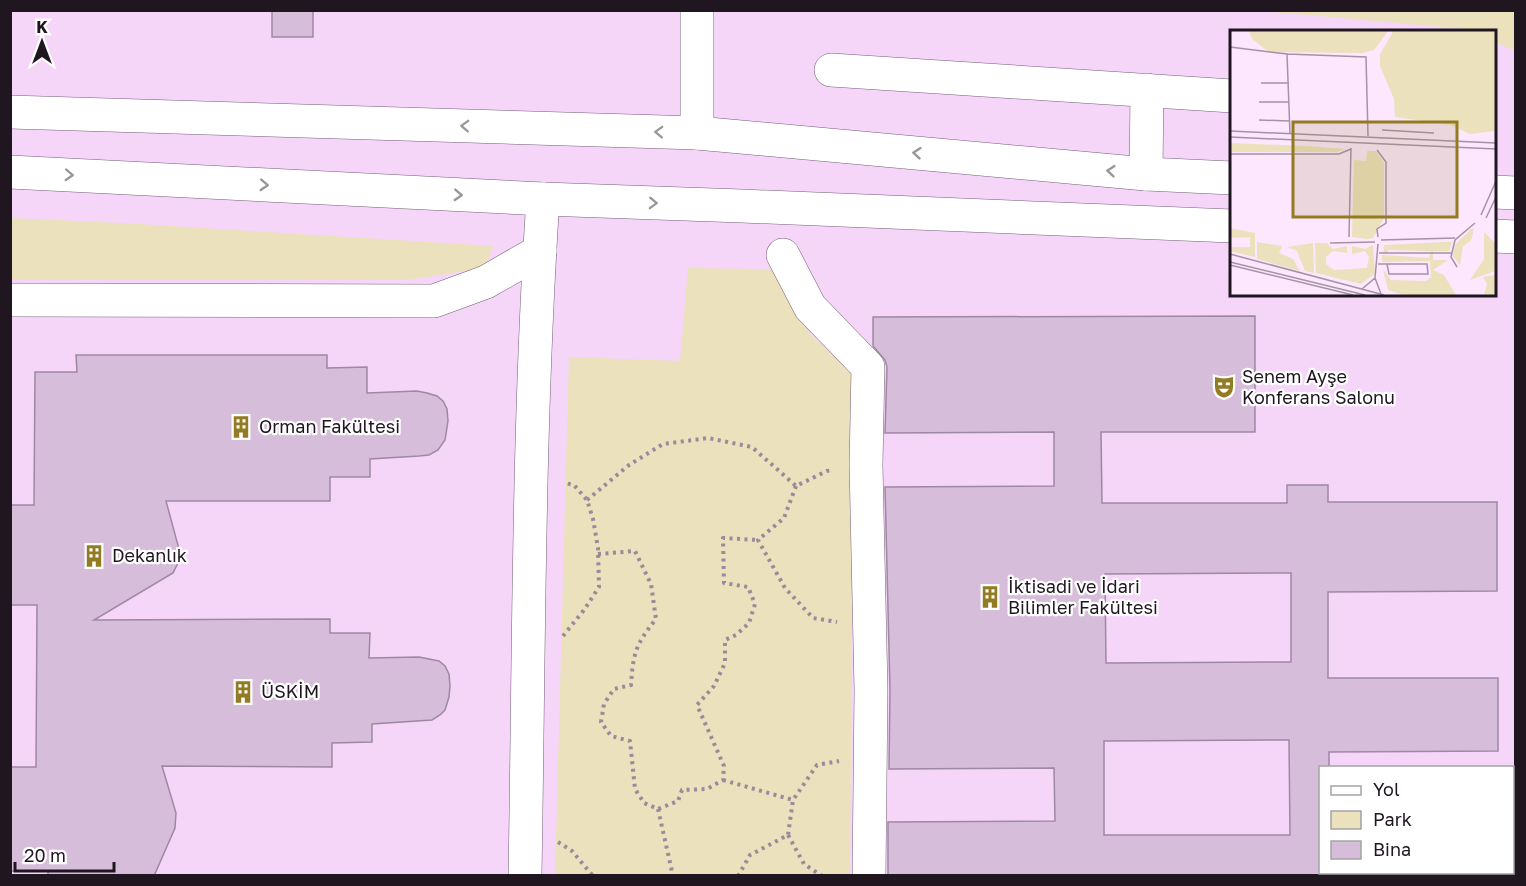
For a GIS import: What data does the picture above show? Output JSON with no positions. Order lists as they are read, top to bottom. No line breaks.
{"places":{"theatre":["Senem Ayşe Konferans Salonu"],"building":["Orman Fakültesi","Dekanlık","İktisadi ve İdari Bilimler Fakültesi","ÜSKİM"]},"legend":["Yol","Park","Bina"],"scale_bar":"20 m","north":"top"}
